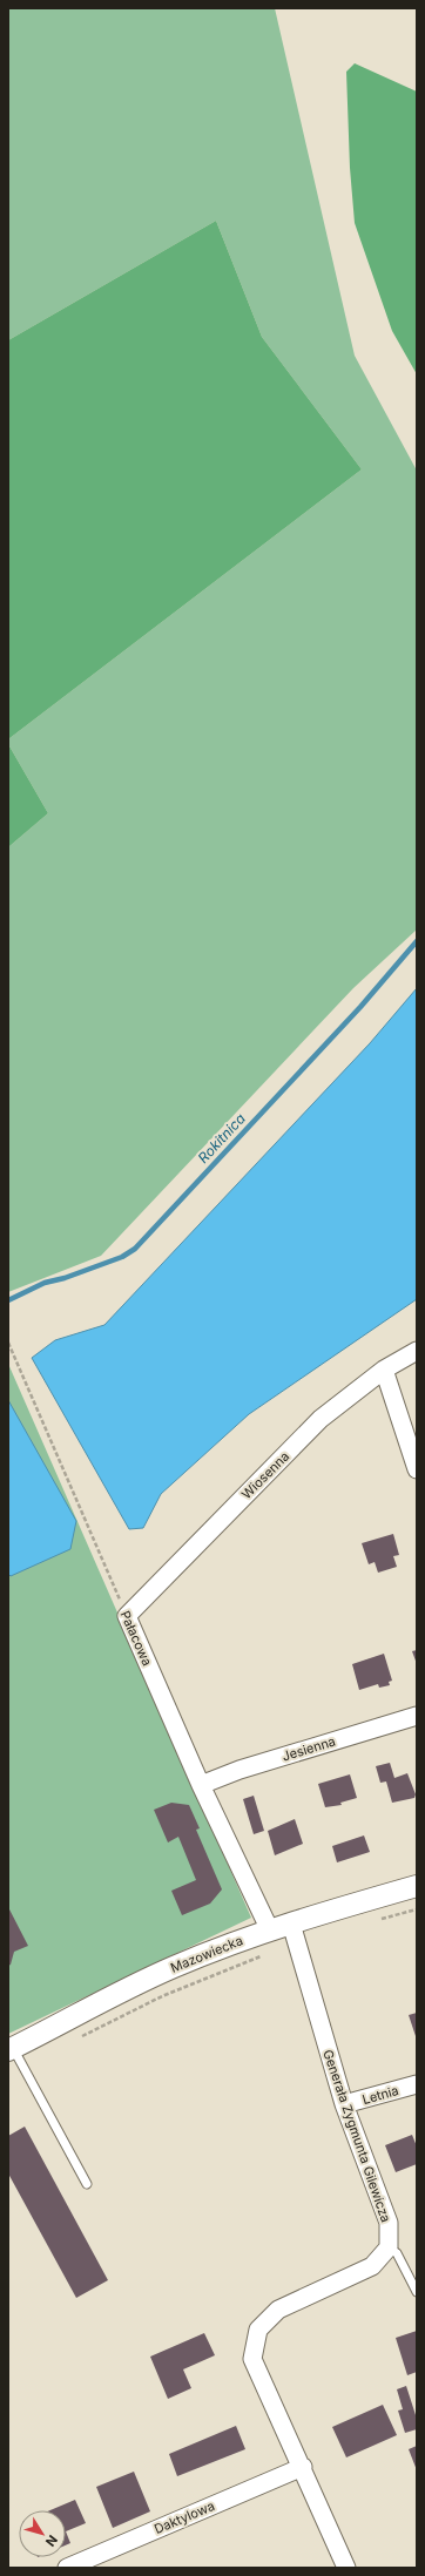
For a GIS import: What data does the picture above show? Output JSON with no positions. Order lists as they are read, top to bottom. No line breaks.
{"streets":{"street":["Wiosenna","Pałacowa","Jesienna","Mazowiecka","Letnia","Generała Zygmunta Gilewicza","Daktylowa"]},"crossings":[["Wiosenna","Pałacowa"],["Pałacowa","Jesienna"],["Pałacowa","Mazowiecka"],["Mazowiecka","Generała Zygmunta Gilewicza"],["Letnia","Generała Zygmunta Gilewicza"]],"water":["Rokitnica"],"north":"bottom right"}
